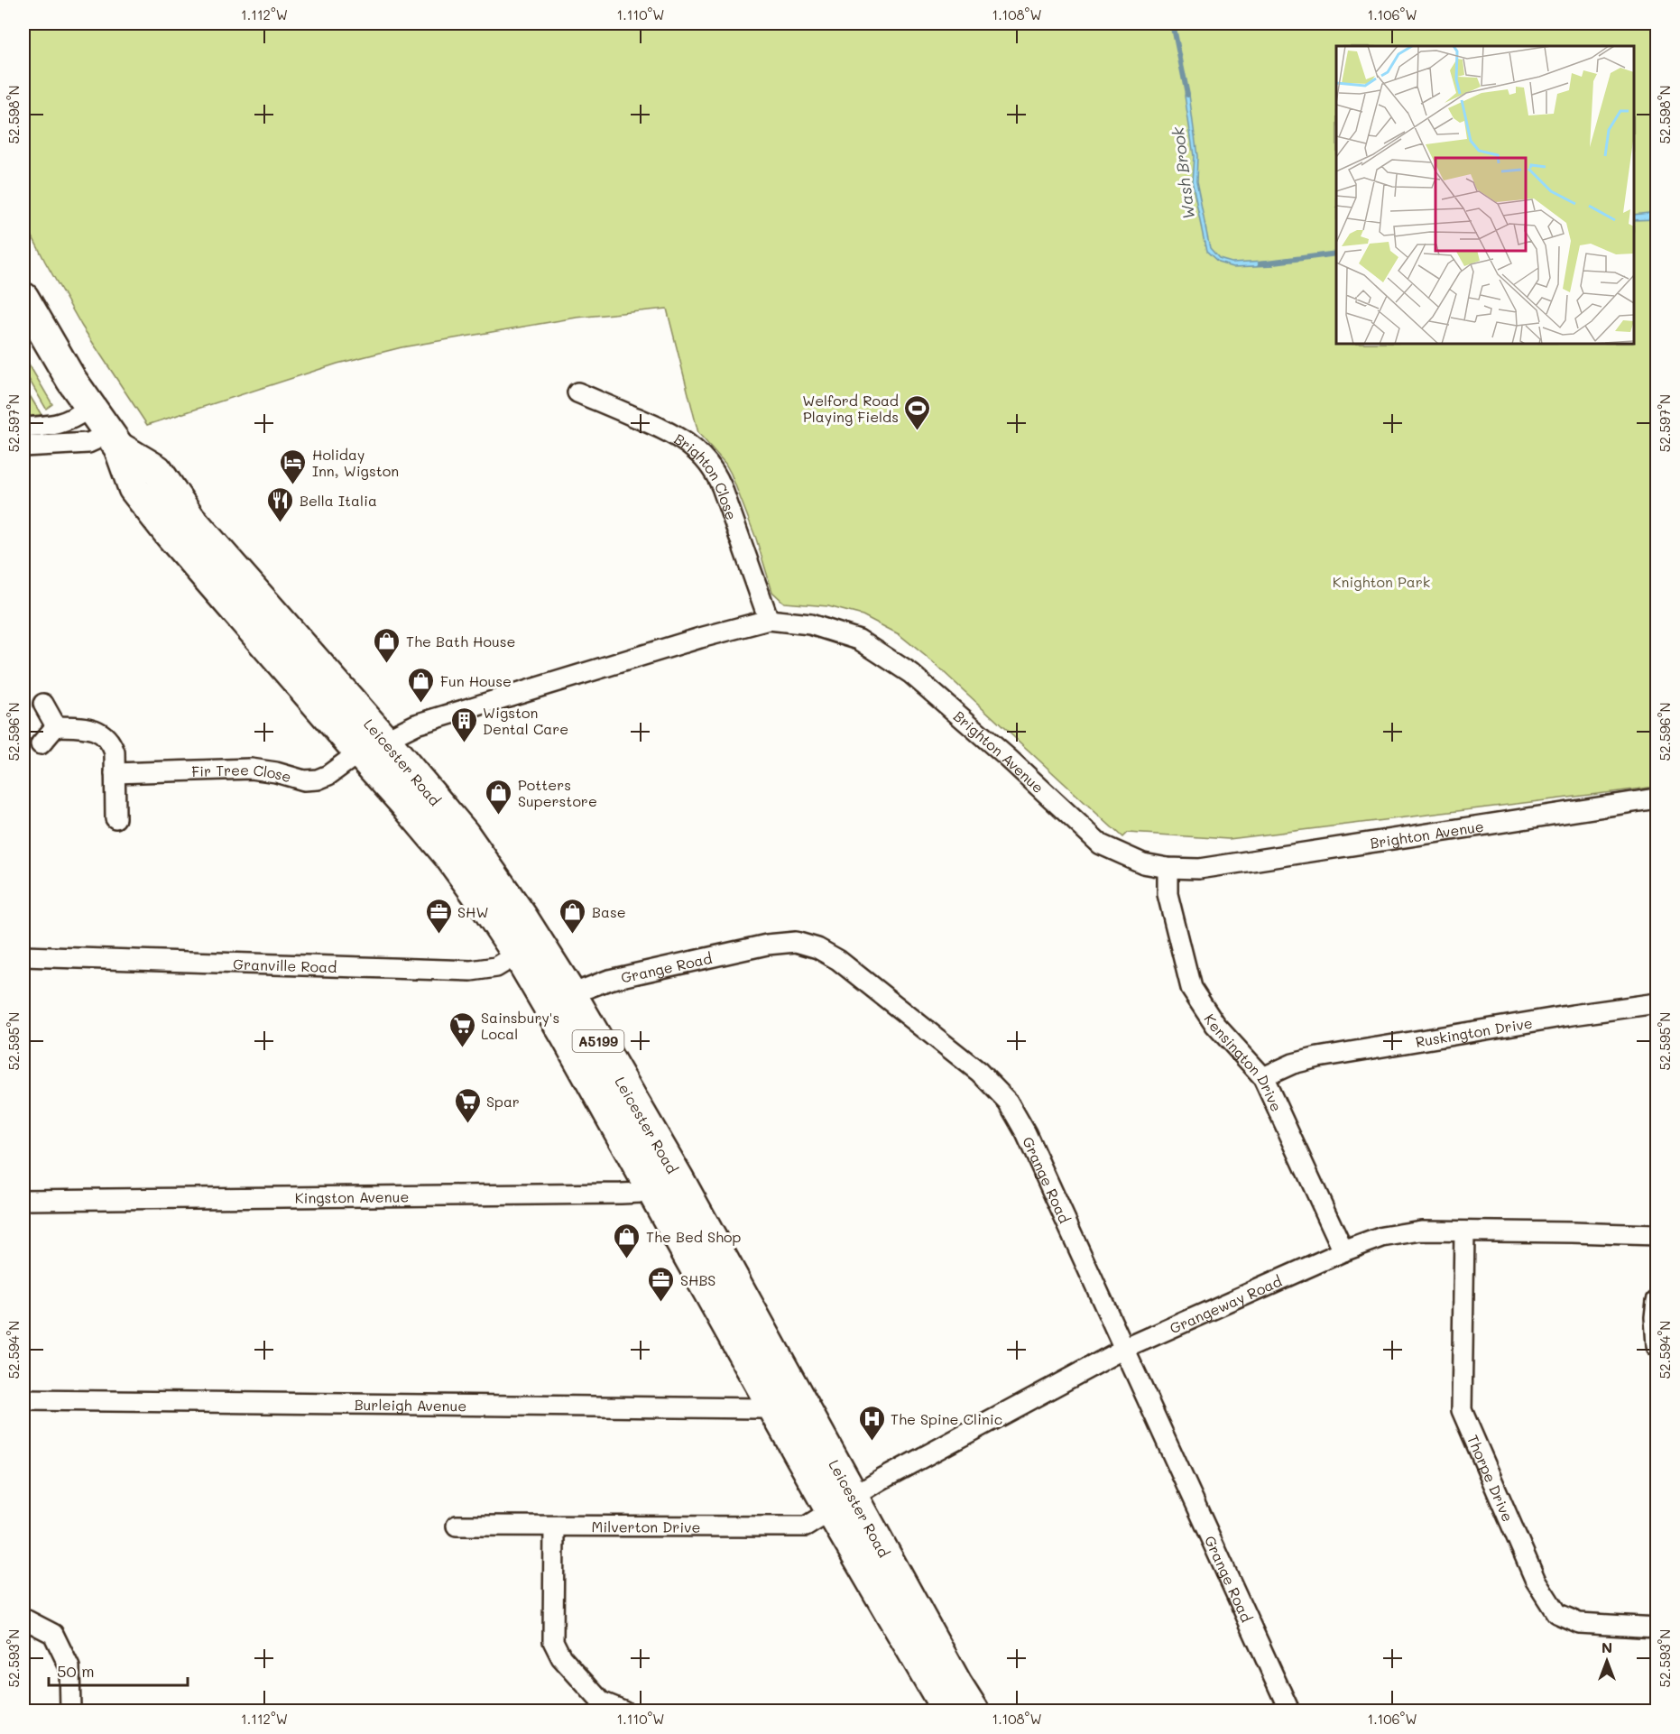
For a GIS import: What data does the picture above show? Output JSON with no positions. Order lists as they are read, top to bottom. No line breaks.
{"streets":{"main road":["Leicester Road","A5199"],"street":["Brighton Close","Brighton Avenue","Fir Tree Close","Granville Road","Grange Road","Ruskington Drive","Kensington Drive","Kingston Avenue","Grangeway Road","Burleigh Avenue","Thorpe Drive","Milverton Drive"]},"crossings":[["Brighton Close","Brighton Avenue"],["Brighton Avenue","Leicester Road"],["Brighton Avenue","Fir Tree Close"],["Brighton Avenue","Kensington Drive"],["Leicester Road","Fir Tree Close"],["Leicester Road","Granville Road"],["Leicester Road","Grange Road"],["Leicester Road","A5199"],["Leicester Road","Kingston Avenue"],["Leicester Road","Grangeway Road"],["Leicester Road","Burleigh Avenue"],["Leicester Road","Milverton Drive"],["Grange Road","Grangeway Road"],["Ruskington Drive","Kensington Drive"],["Kensington Drive","Grangeway Road"],["Grangeway Road","Thorpe Drive"],["Grangeway Road","Milverton Drive"]],"water":["Wash Brook"],"parks":["Knighton Park"],"places":{"sports":["Welford Road Playing Fields"],"hotel":["Holiday Inn, Wigston"],"restaurant":["Bella Italia"],"shop":["The Bath House","Fun House","Potters Superstore","Base","The Bed Shop"],"building":["Wigston Dental Care"],"office":["SHW","SHBS"],"supermarket":["Sainsbury's Local","Spar"],"hospital":["The Spine Clinic"]},"scale_bar":"50 m","north":"top","coordinates":["1.112°W","1.110°W","1.108°W","1.106°W","52.598°N","52.597°N","52.596°N","52.595°N","52.594°N","52.593°N"]}
